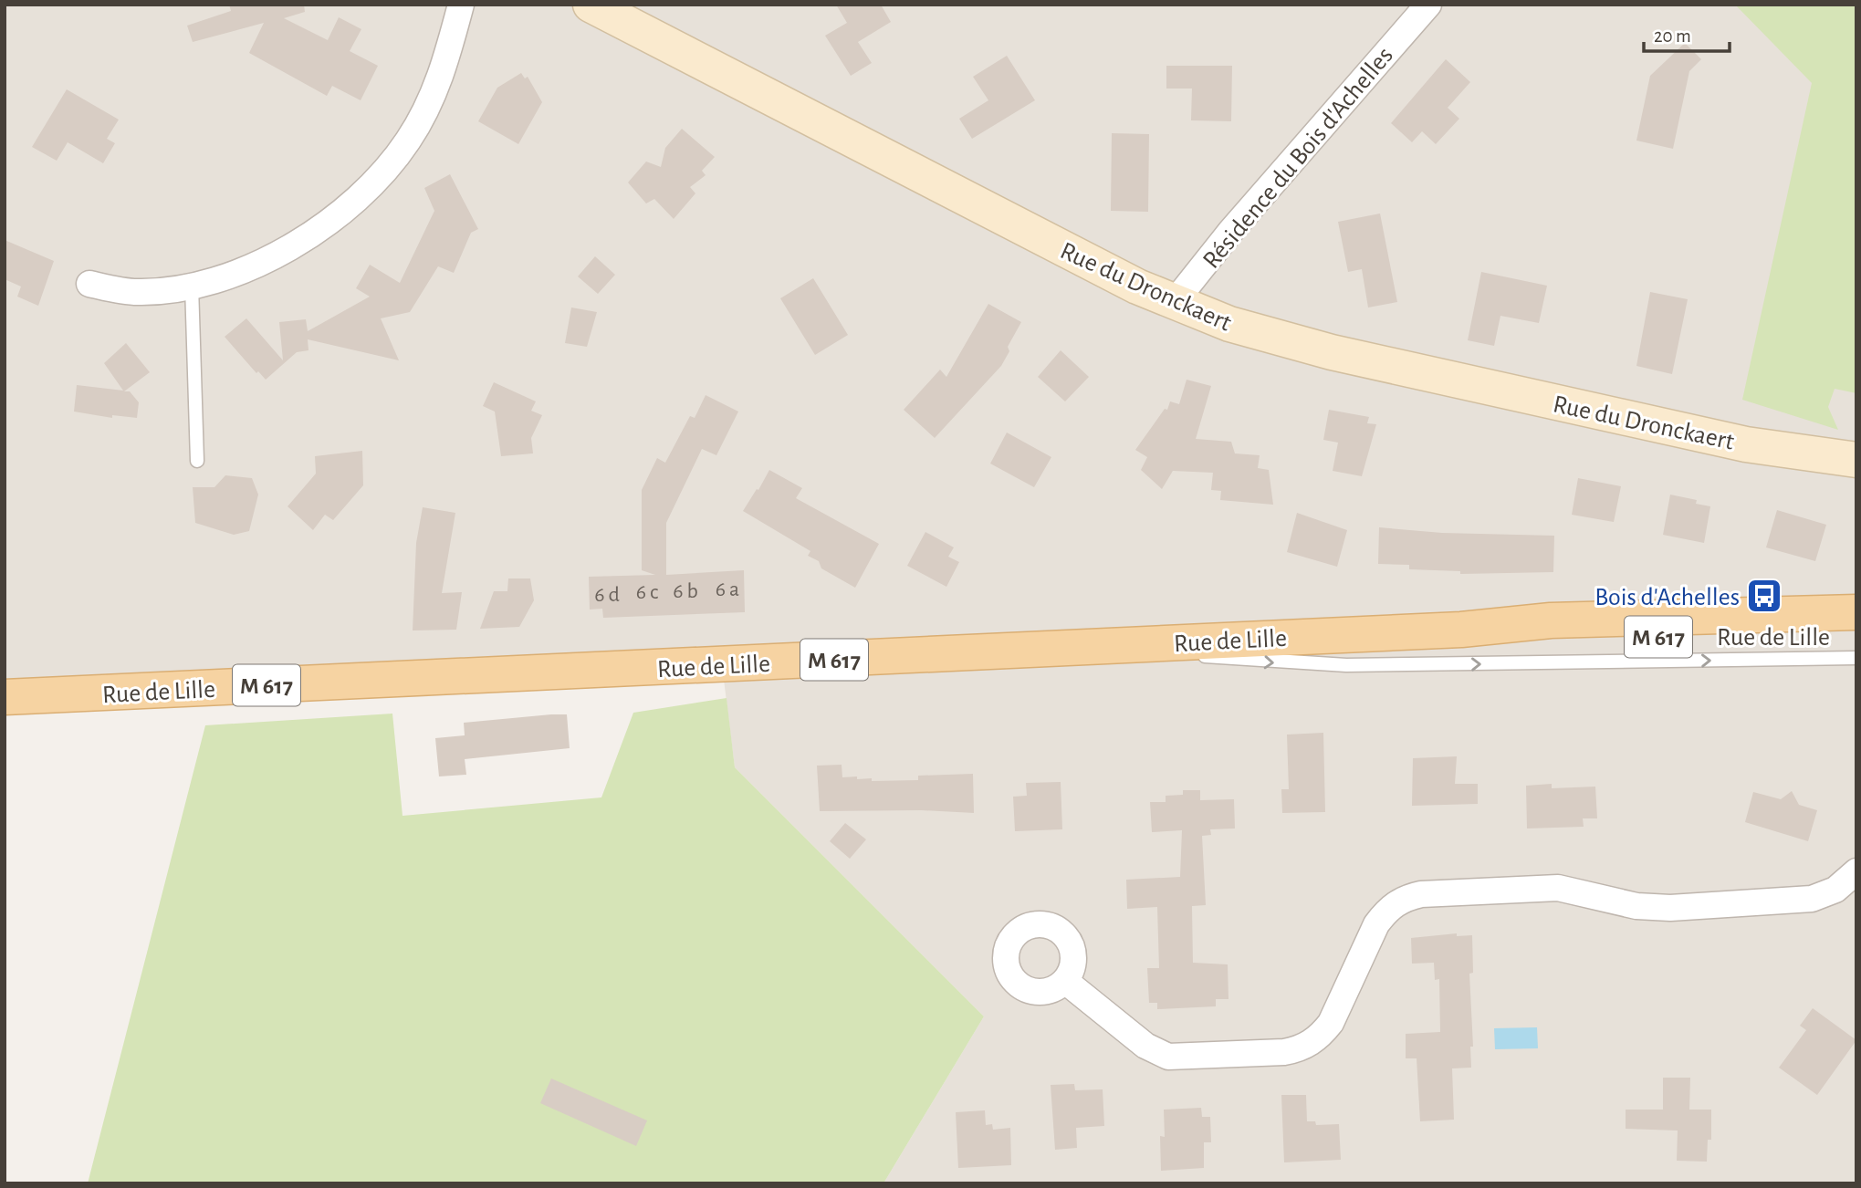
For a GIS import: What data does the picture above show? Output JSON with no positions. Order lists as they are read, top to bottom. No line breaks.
{"streets":{"main road":["Rue du Dronckaert","Rue de Lille","M 617"],"street":["Résidence du Bois d'Achelles"]},"crossings":[["Résidence du Bois d'Achelles","Rue du Dronckaert"]],"places":{"bus stop":["Bois d'Achelles"]},"house_numbers":["6 a","6 b","6 c","6 d"],"scale_bar":"20 m"}
